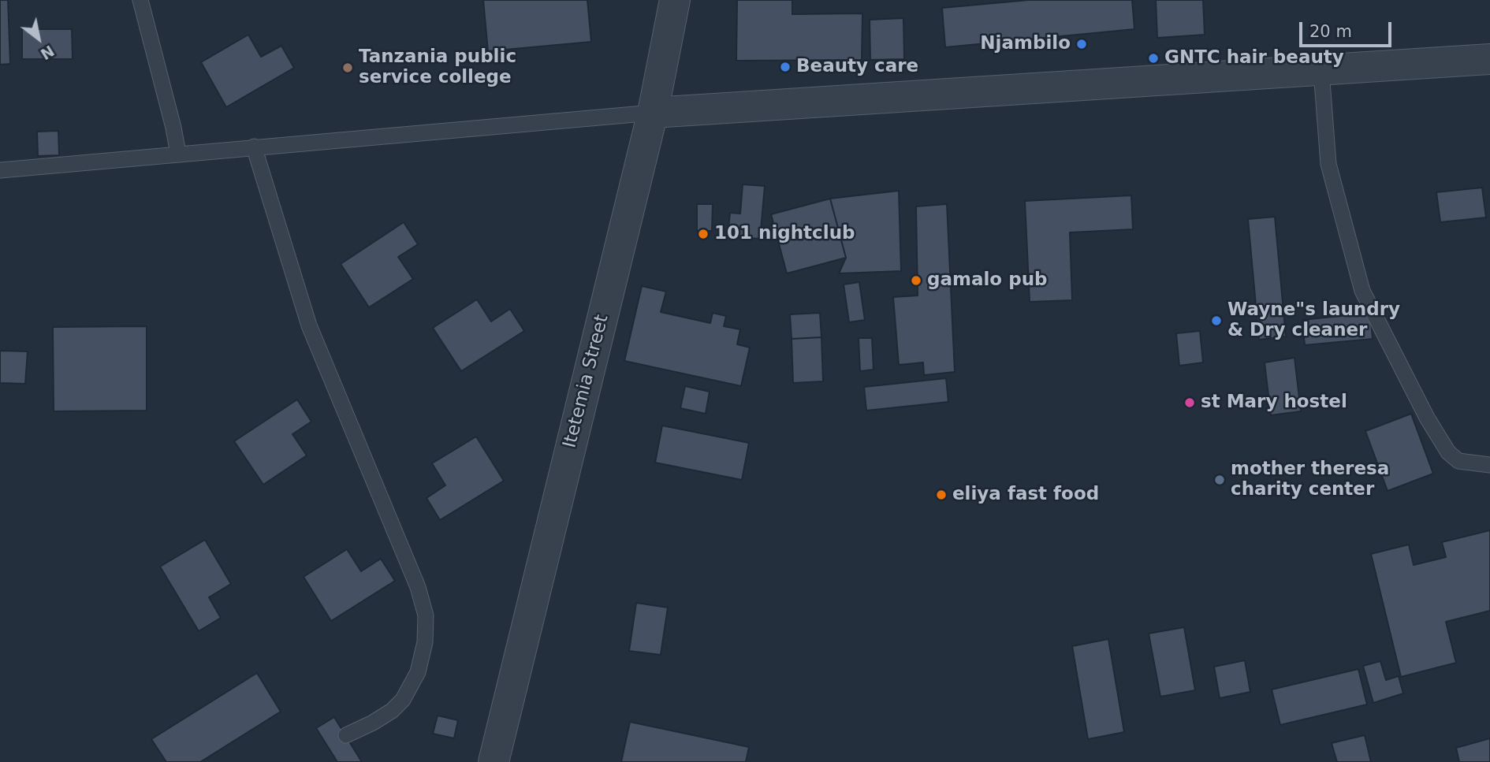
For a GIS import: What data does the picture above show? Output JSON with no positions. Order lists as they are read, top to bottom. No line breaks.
{"streets":{"street":["Itetemia Street"]},"places":["Njambilo","GNTC hair beauty","Beauty care","Tanzania public service college","101 nightclub","gamalo pub","Wayne\"s laundry & Dry cleaner","st Mary hostel","mother theresa charity center","eliya fast food"],"scale_bar":"20 m","north":"bottom right"}
